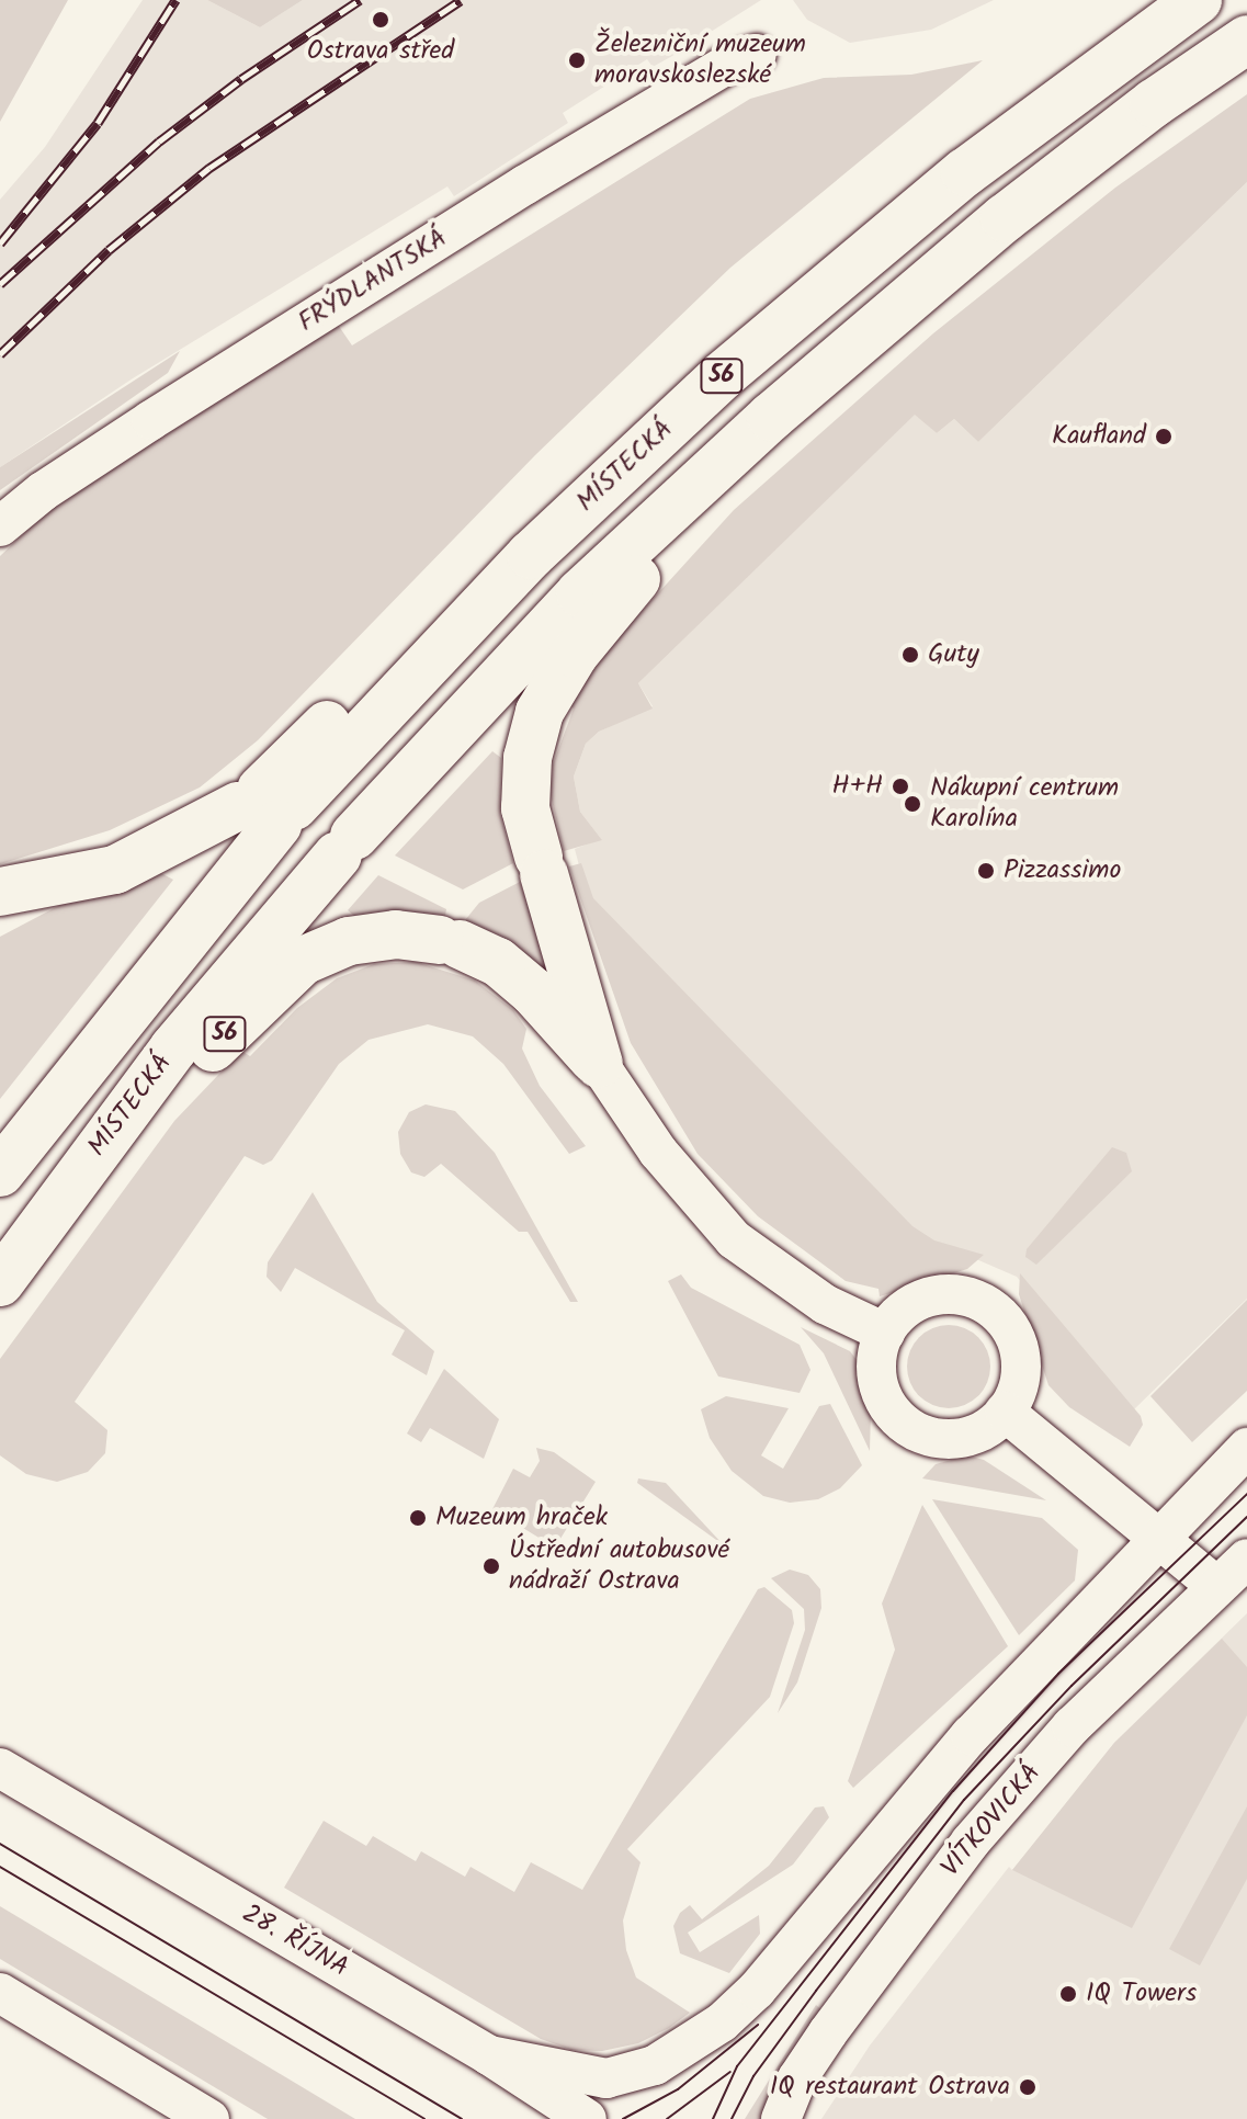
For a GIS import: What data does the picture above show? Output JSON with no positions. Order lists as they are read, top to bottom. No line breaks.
{"streets":{"highway":["56","MÍSTECKÁ"],"street":["FRÝDLANTSKÁ","VÍTKOVICKÁ","28. ŘÍJNA"]},"crossings":[["56","MÍSTECKÁ"]],"places":["Ostrava střed","Železniční muzeum moravskoslezské","Kaufland","Guty","H+H","Nákupní centrum Karolína","Pizzassimo","Muzeum hraček","Ústřední autobusové nádraží Ostrava","IQ Towers","IQ restaurant Ostrava"]}
